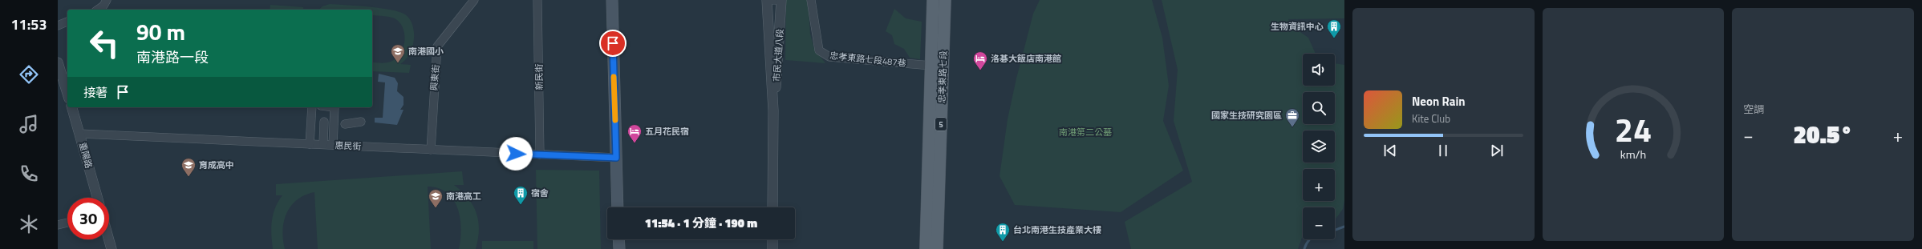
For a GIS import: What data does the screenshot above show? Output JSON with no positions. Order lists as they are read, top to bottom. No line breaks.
{"streets":{"main road":["忠孝東路七段","5"],"street":["市民大道八段","忠孝東路七段487巷","新民街","興東街","惠民街","重陽路"]},"crossings":[["忠孝東路七段487巷","忠孝東路七段"],["新民街","惠民街"],["興東街","惠民街"],["惠民街","重陽路"]],"parks":["南港第二公墓"],"places":{"building":["生物資訊中心","宿舍","台北南港生技產業大樓"],"school or university":["南港國小","育成高中","南港高工"],"hotel":["洛碁大飯店南港館","五月花民宿"],"office":["國家生技研究園區"]},"page":{"tabs":"11:53","tile":"空調","turn":["90 m","南港路一段"],"map_buttons":["+","−"],"then":"接著","song":["Neon Rain","Kite Club"],"heat":["−","20.5°","+"],"limit":"30","trip":"11:54 · 1 分鐘 · 190 m","gauge":["24","km/h"]}}
